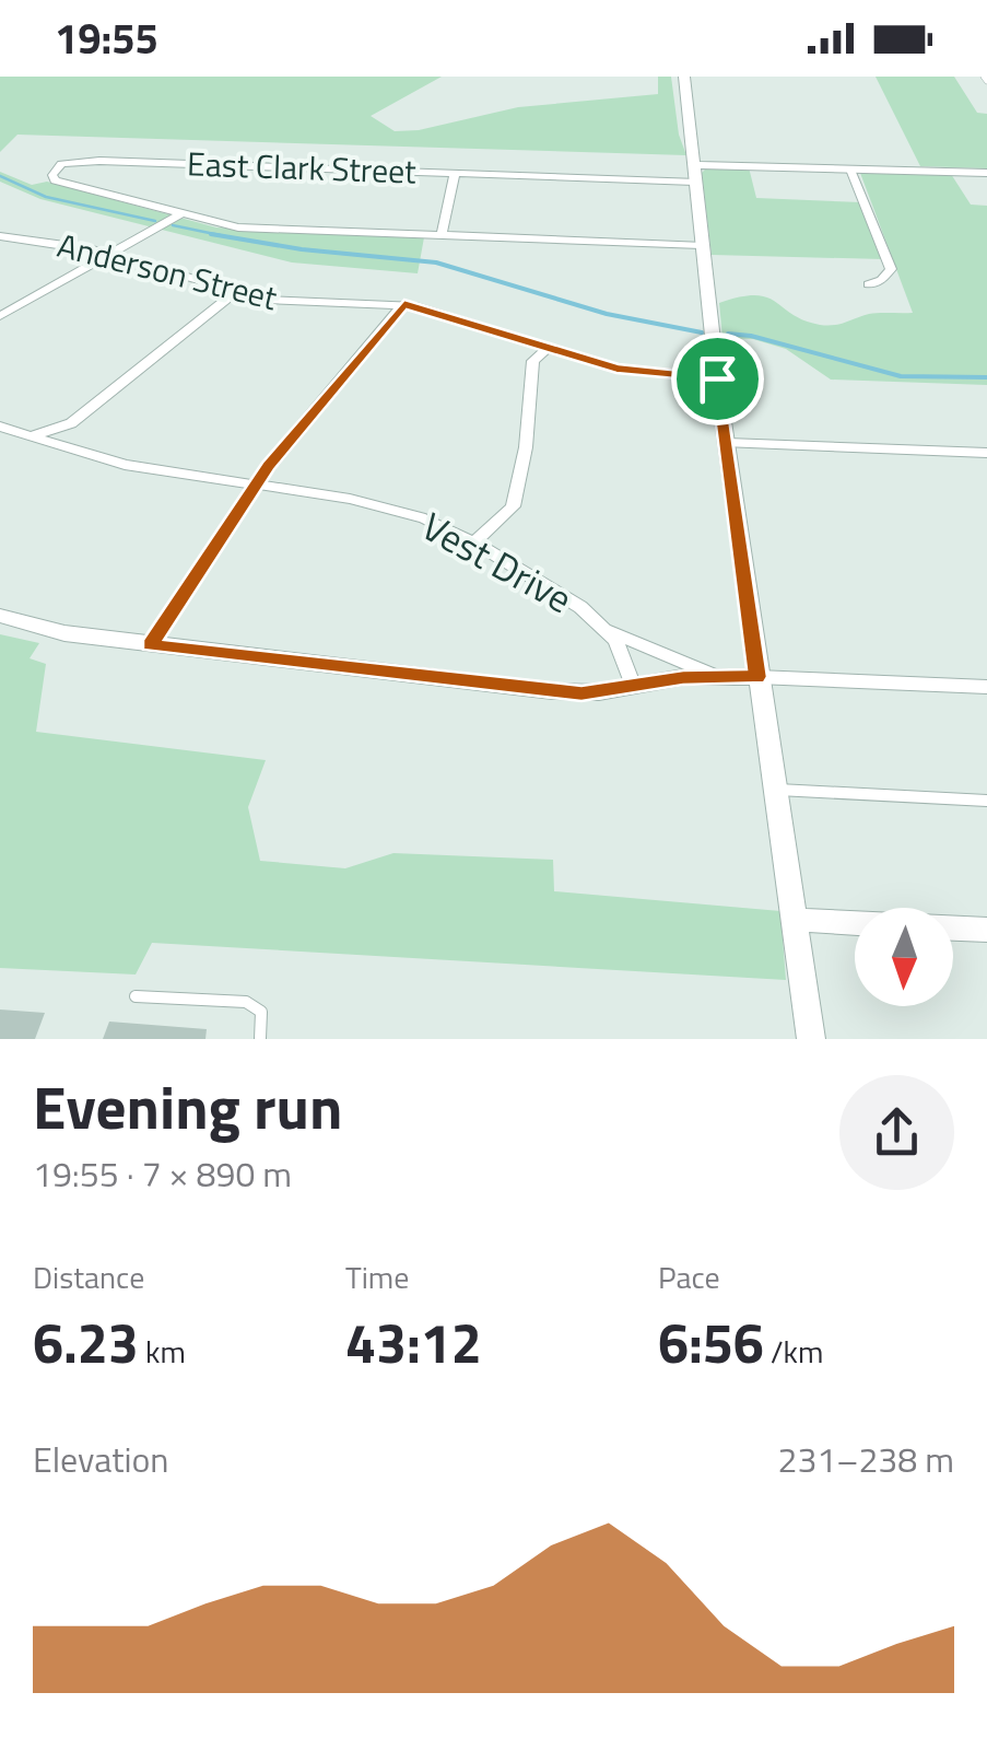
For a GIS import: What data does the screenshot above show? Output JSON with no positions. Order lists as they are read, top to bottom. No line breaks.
{"streets":{"street":["East Clark Street","Anderson Street","Vest Drive"]},"north":"bottom","page":{"status":"19:55","heading":["Evening run","19:55 · 7 × 890 m"],"stats":[["Distance","6.23 km"],["Time","43:12"],["Pace","6:56 /km"]],"chart":["Elevation","231–238 m"]}}
